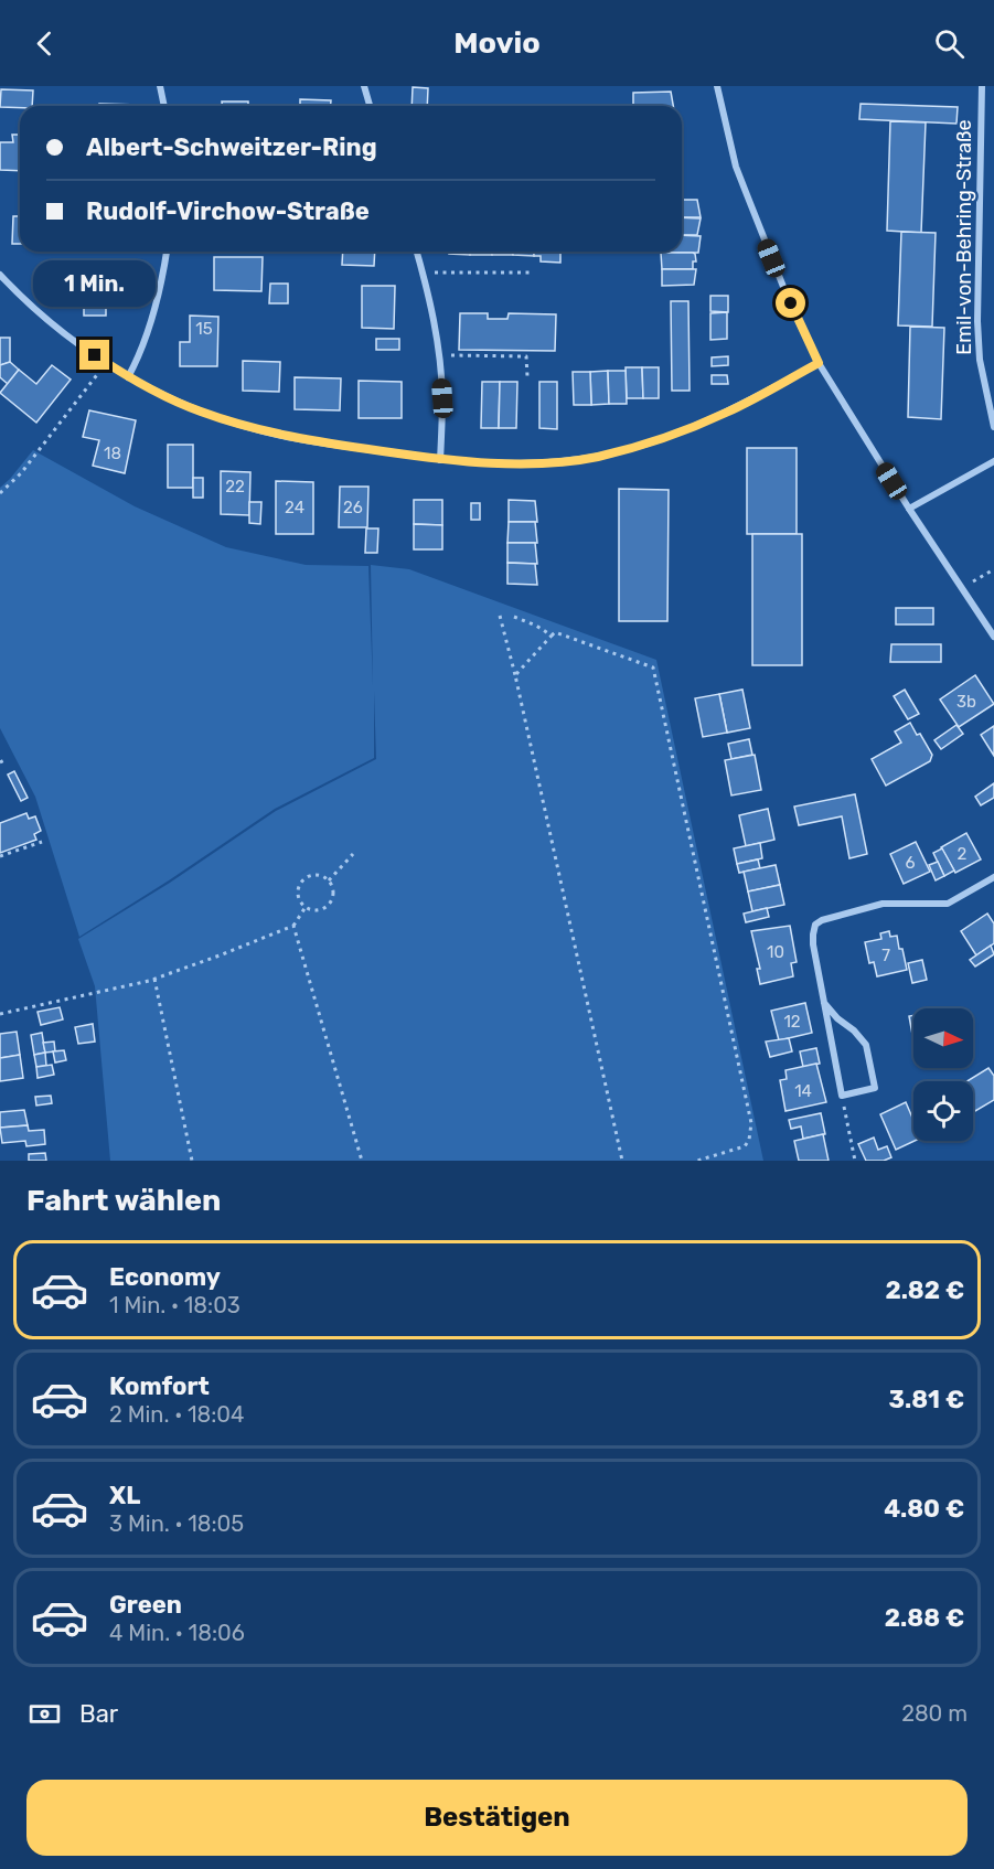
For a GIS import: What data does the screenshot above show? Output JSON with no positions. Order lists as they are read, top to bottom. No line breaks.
{"streets":{"street":["Emil-von-Behring-Straße"]},"house_numbers":["15","18","22","24","26","3b","2","6","10","7","12","14"],"north":"right","page":{"header":"Movio","banner":["Albert-Schweitzer-Ring","Rudolf-Virchow-Straße"],"bubble":"1 Min.","heading":"Fahrt wählen","list":[{"name":"Economy","note":"1 Min. · 18:03","value":"2.82 €"},{"name":"Komfort","note":"2 Min. · 18:04","value":"3.81 €"},{"name":"XL","note":"3 Min. · 18:05","value":"4.80 €"},{"name":"Green","note":"4 Min. · 18:06","value":"2.88 €"}],"pay":["Bar","280 m"],"buttons":"Bestätigen"}}
